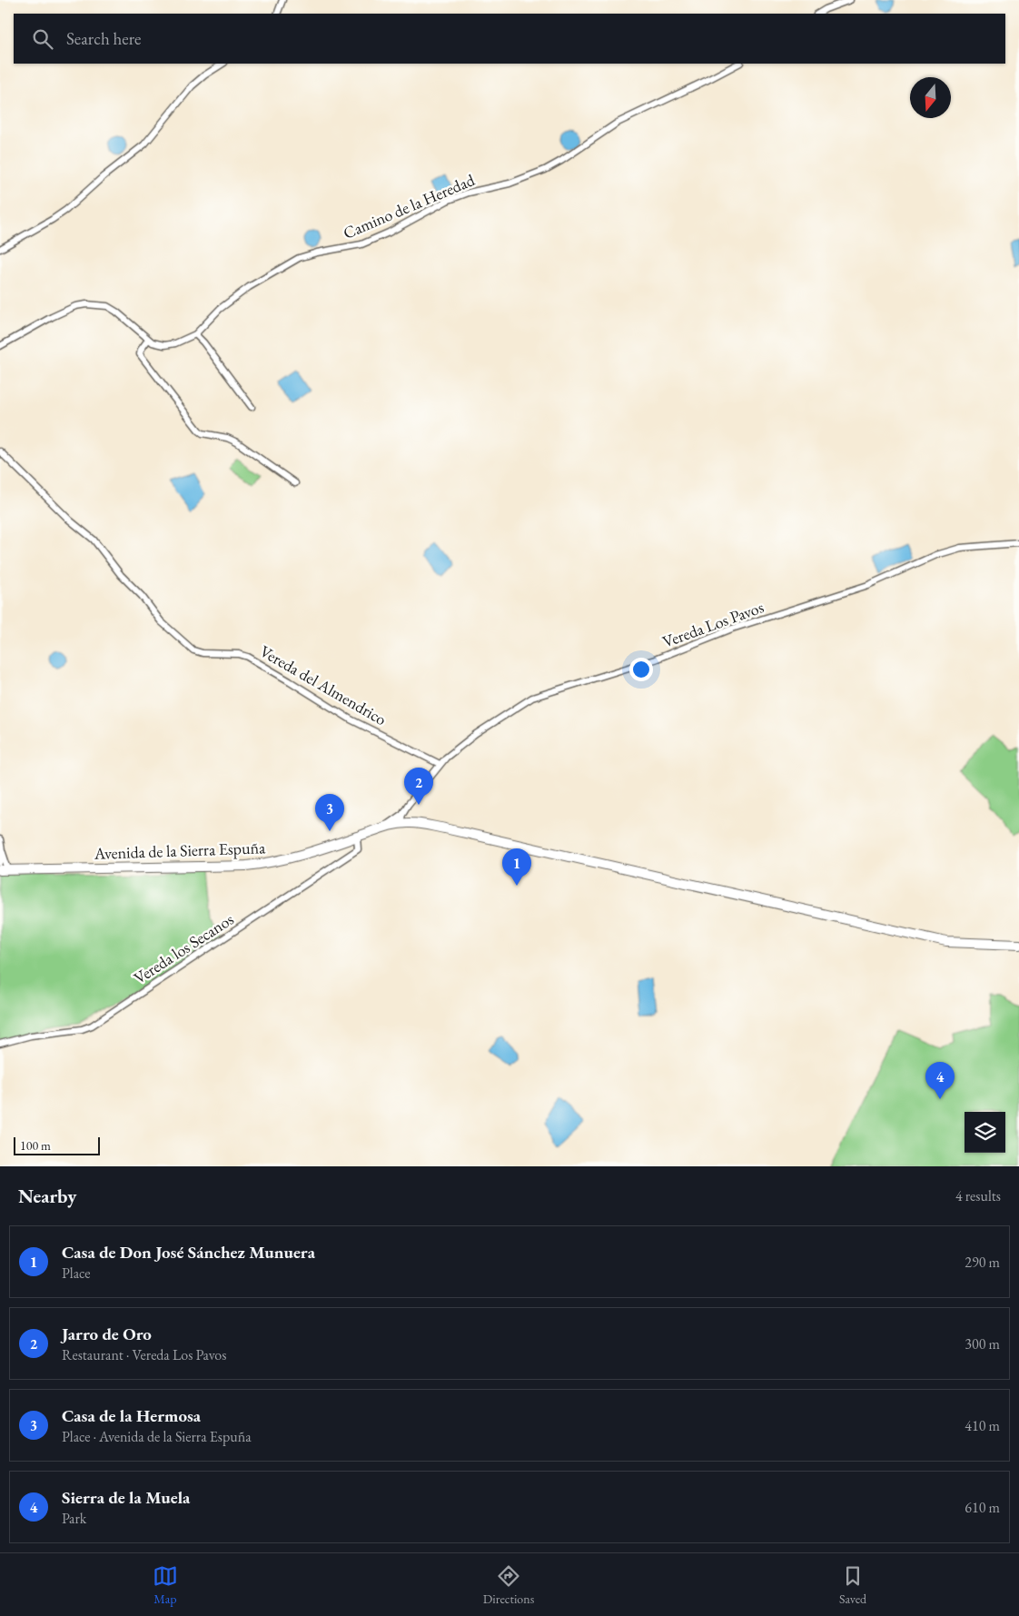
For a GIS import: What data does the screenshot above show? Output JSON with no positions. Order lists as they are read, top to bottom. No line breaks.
{"streets":{"main road":["Avenida de la Sierra Espuña"],"street":["Camino de la Heredad","Vereda Los Pavos","Vereda del Almendrico","Vereda los Secanos"]},"crossings":[["Vereda Los Pavos","Vereda del Almendrico"],["Avenida de la Sierra Espuña","Vereda los Secanos"]],"scale_bar":"100 m","north":"bottom","page":{"search":"Search here","pins":["2","3","1","4"],"scale":"100 m","heading":["Nearby","4 results"],"list":[{"mark":"1","name":"Casa de Don José Sánchez Munuera","note":"Place","value":"290 m"},{"mark":"2","name":"Jarro de Oro","note":"Restaurant · Vereda Los Pavos","value":"300 m"},{"mark":"3","name":"Casa de la Hermosa","note":"Place · Avenida de la Sierra Espuña","value":"410 m"},{"mark":"4","name":"Sierra de la Muela","note":"Park","value":"610 m"}],"nav":["Map","Directions","Saved"]}}
